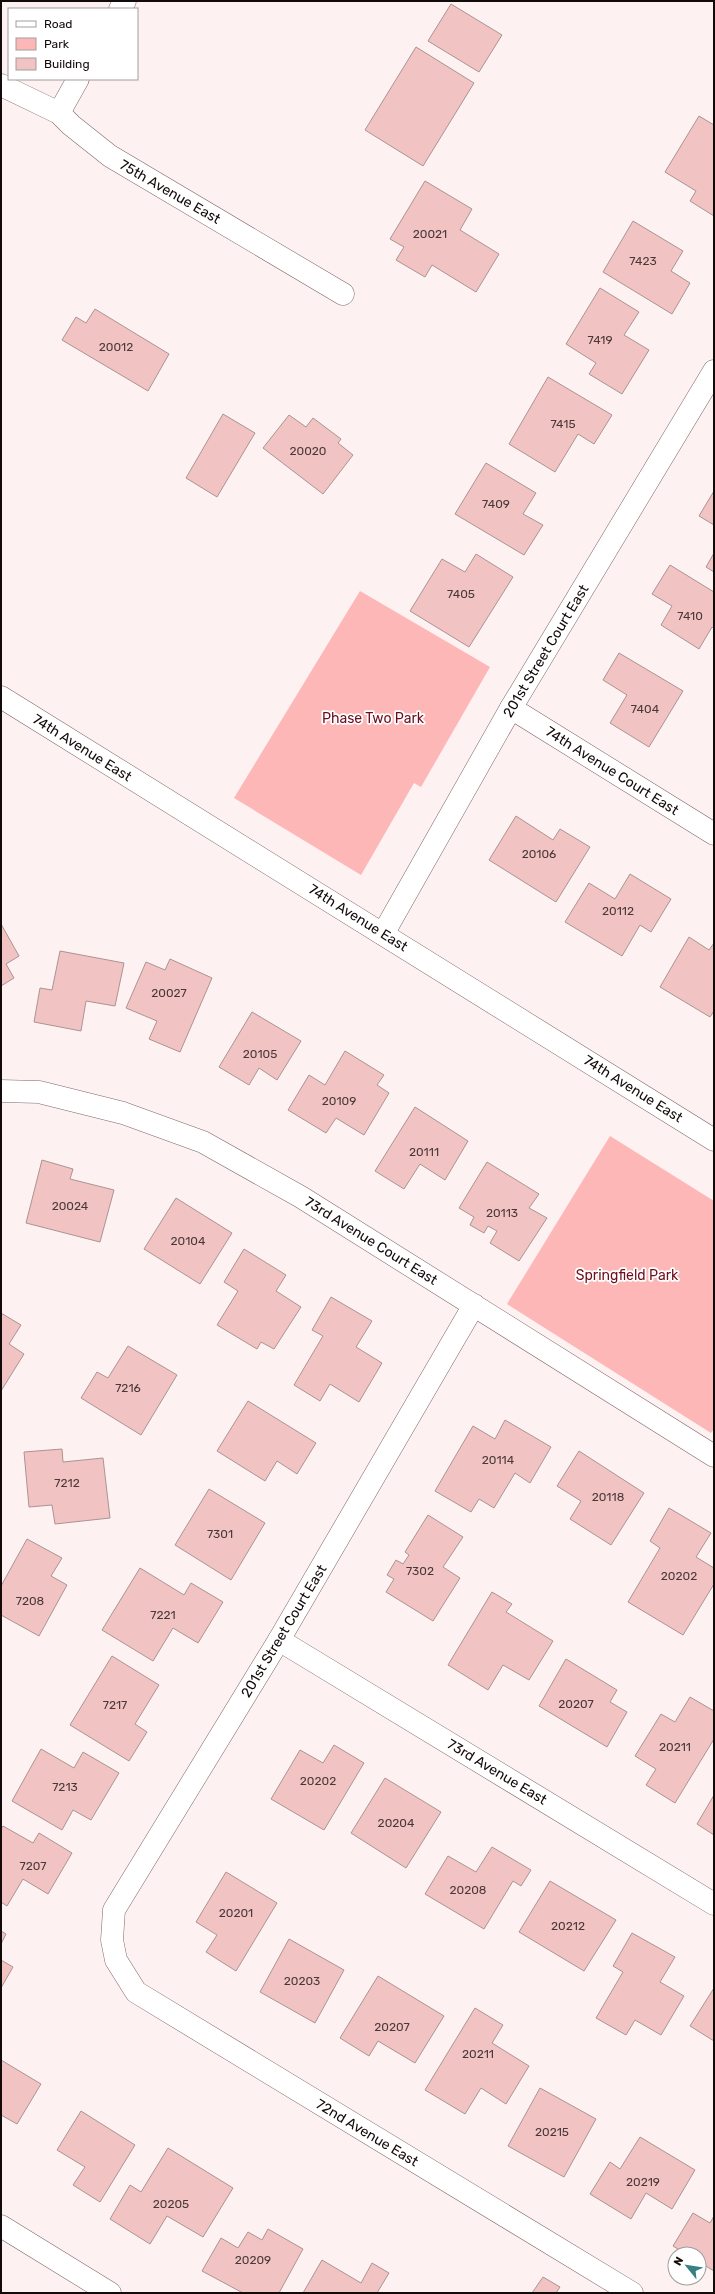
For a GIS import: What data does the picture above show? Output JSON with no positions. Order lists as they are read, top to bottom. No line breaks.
{"streets":{"street":["75th Avenue East","201st Street Court East","74th Avenue East","74th Avenue Court East","73rd Avenue Court East","73rd Avenue East","72nd Avenue East"]},"crossings":[["201st Street Court East","74th Avenue East"],["201st Street Court East","74th Avenue Court East"],["201st Street Court East","73rd Avenue Court East"],["201st Street Court East","73rd Avenue East"],["201st Street Court East","72nd Avenue East"]],"parks":["Phase Two Park","Springfield Park"],"house_numbers":["20021","7423","7419","20012","7415","20020","7409","7405","7410","7404","20106","20112","20027","20105","20109","20111","20024","20113","20104","7216","20114","7212","20118","7301","7302","20202","7208","7221","20207","7217","20211","20202","7213","20204","7207","20208","20201","20212","20203","20207","20211","20215","20219","20205","20209"],"legend":["Road","Park","Building"],"north":"top left"}
